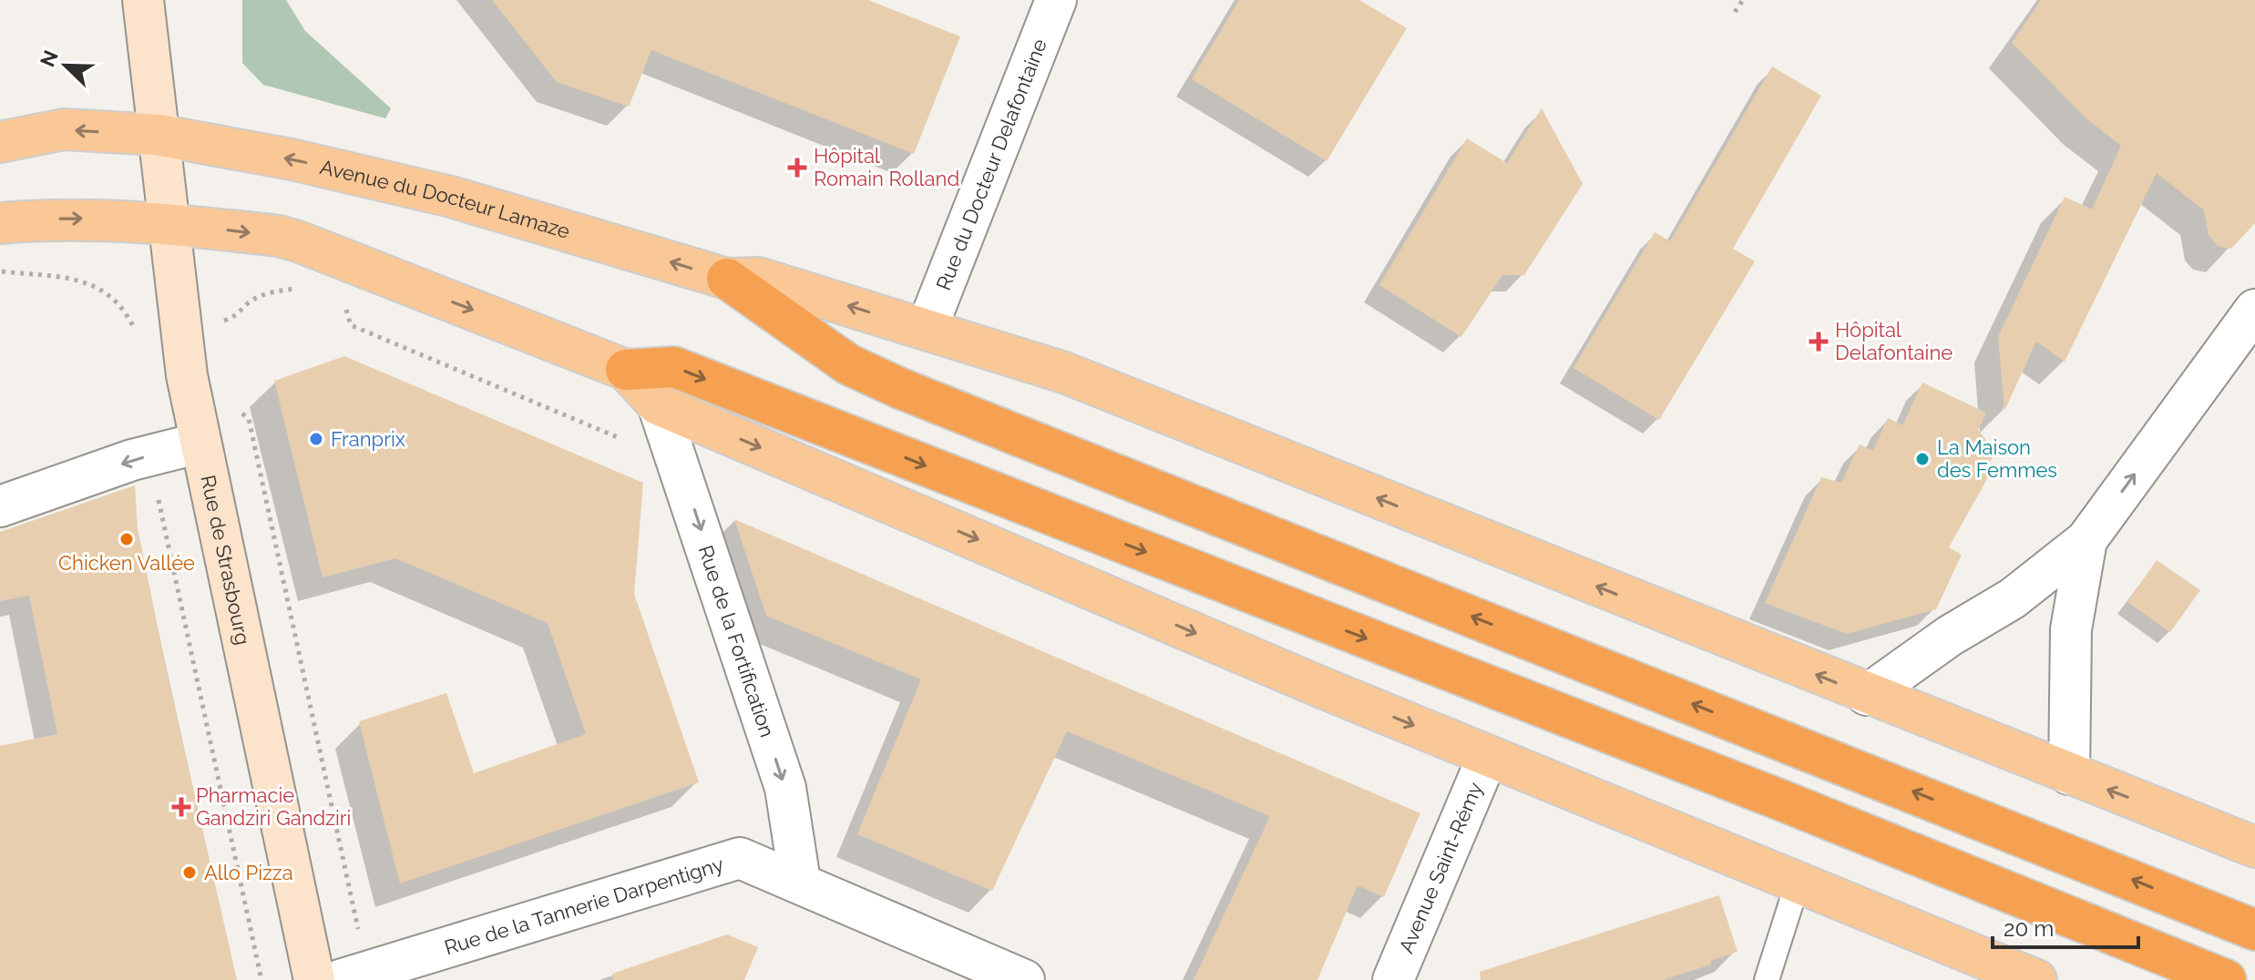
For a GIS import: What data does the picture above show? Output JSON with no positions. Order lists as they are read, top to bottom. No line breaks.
{"streets":{"main road":["Avenue du Docteur Lamaze"],"street":["Rue du Docteur Delafontaine","Rue de Strasbourg","Rue de la Fortification","Avenue Saint-Rémy","Rue de la Tannerie Darpentigny"]},"crossings":[["Rue du Docteur Delafontaine","Avenue du Docteur Lamaze"],["Avenue du Docteur Lamaze","Rue de Strasbourg"],["Rue de la Fortification","Rue de la Tannerie Darpentigny"]],"one_way":["Rue de la Fortification"],"places":{"health":["Hôpital Romain Rolland","Hôpital Delafontaine","Pharmacie Gandziri Gandziri"],"other":["Franprix","La Maison des Femmes","Chicken Vallée","Allo Pizza"]},"scale_bar":"20 m","north":"top left"}
